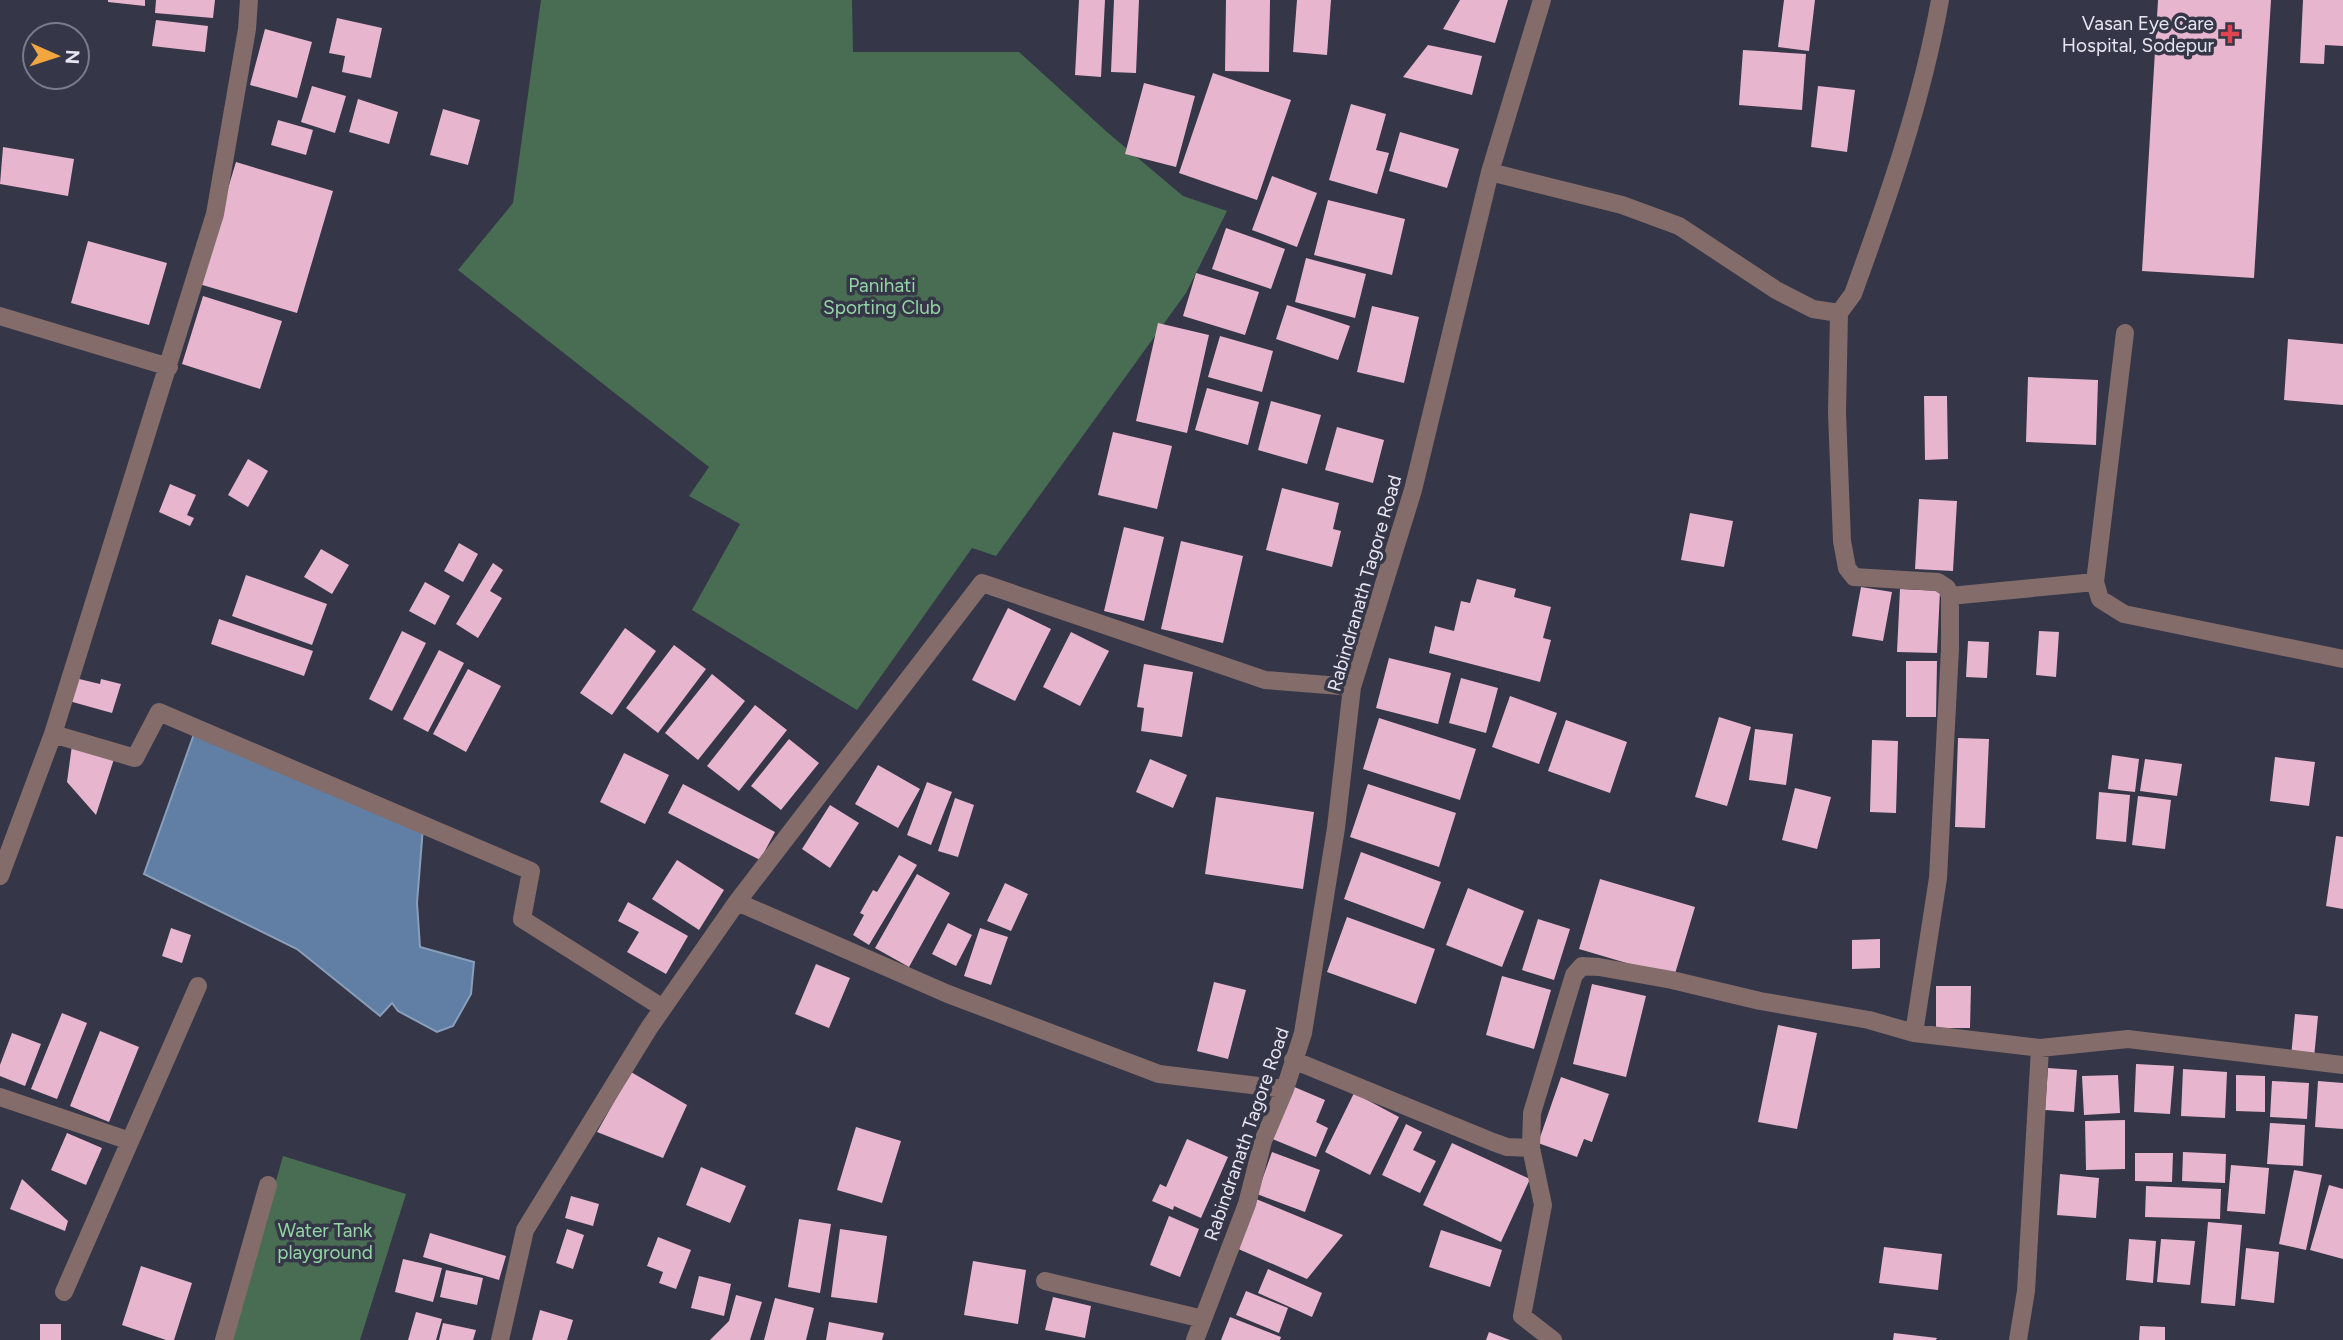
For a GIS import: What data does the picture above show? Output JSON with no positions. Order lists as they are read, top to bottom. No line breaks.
{"streets":{"street":["Rabindranath Tagore Road"]},"parks":["Panihati Sporting Club","Water Tank playground"],"places":{"health":["Vasan Eye Care Hospital, Sodepur"]},"north":"right"}
